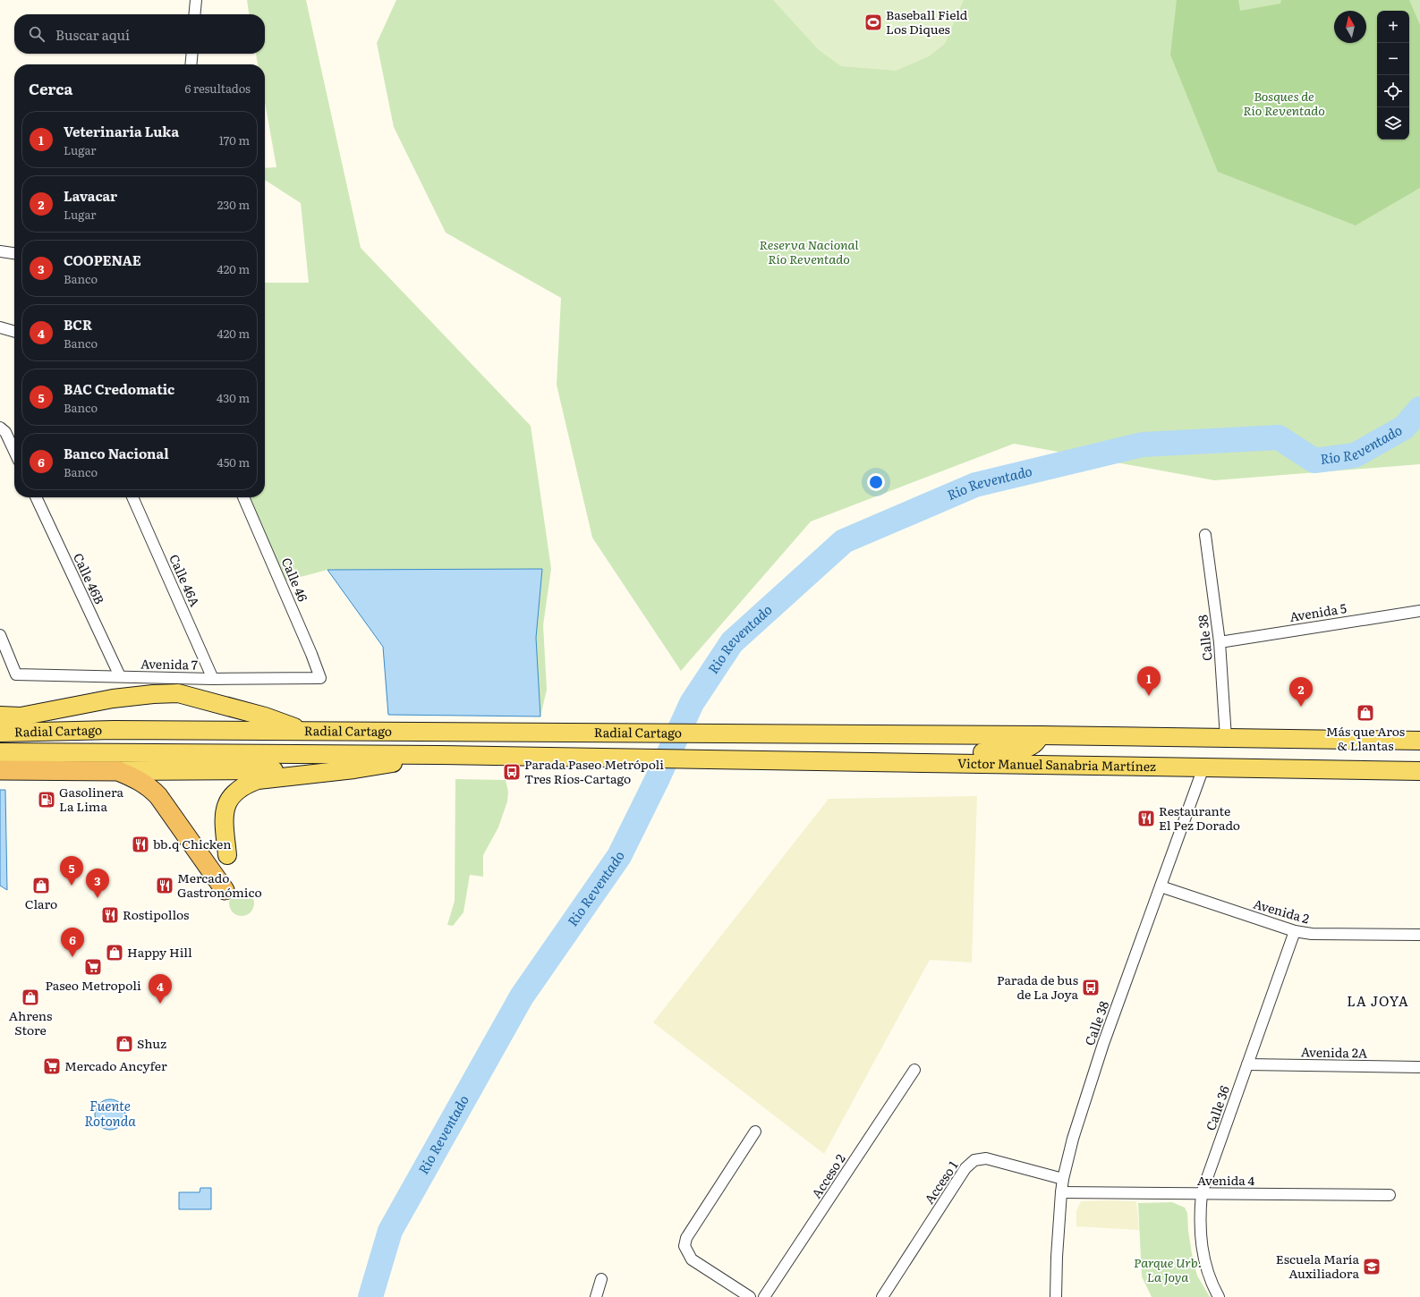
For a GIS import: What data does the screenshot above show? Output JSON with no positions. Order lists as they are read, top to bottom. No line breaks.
{"streets":{"main road":["Radial Cartago","Victor Manuel Sanabria Martínez"],"street":["Calle 46B","Calle 46","Calle 46A","Avenida 5","Calle 38","Avenida 7","Avenida 2","Avenida 2A","Calle 36","Acceso 2","Avenida 4","Acceso 1"]},"crossings":[["Calle 46B","Avenida 7"],["Calle 46","Avenida 7"],["Calle 46A","Avenida 7"],["Avenida 5","Calle 38"],["Calle 38","Victor Manuel Sanabria Martínez"],["Calle 38","Avenida 2"],["Calle 38","Avenida 4"],["Calle 38","Acceso 1"],["Radial Cartago","Victor Manuel Sanabria Martínez"],["Avenida 2","Calle 36"],["Avenida 2A","Calle 36"],["Calle 36","Avenida 4"]],"districts":["LA JOYA"],"water":["Rio Reventado","Fuente Rotonda"],"parks":["Bosques de Río Reventado","Reserva Nacional Río Reventado","Parque Urb. La Joya"],"places":{"sports":["Baseball Field Los Diques"],"shop":["Más que Aros & Llantas","Claro","Happy Hill","Ahrens Store","Shuz"],"bus stop":["Parada Paseo Metrópoli Tres Ríos-Cartago","Parada de bus de La Joya"],"fuel station":["Gasolinera La Lima"],"restaurant":["Restaurante El Pez Dorado","bb.q Chicken","Mercado Gastronómico","Rostipollos"],"supermarket":["Paseo Metropoli","Mercado Ancyfer"],"school or university":["Escuela María Auxiliadora"]},"north":"top","page":{"map_buttons":["+","−"],"search":"Buscar aquí","heading":["Cerca","6 resultados"],"list":[{"mark":"1","name":"Veterinaria Luka","note":"Lugar","value":"170 m"},{"mark":"2","name":"Lavacar","note":"Lugar","value":"230 m"},{"mark":"3","name":"COOPENAE","note":"Banco","value":"420 m"},{"mark":"4","name":"BCR","note":"Banco","value":"420 m"},{"mark":"5","name":"BAC Credomatic","note":"Banco","value":"430 m"},{"mark":"6","name":"Banco Nacional","note":"Banco","value":"450 m"}],"pins":["1","2","5","3","6","4"]}}
